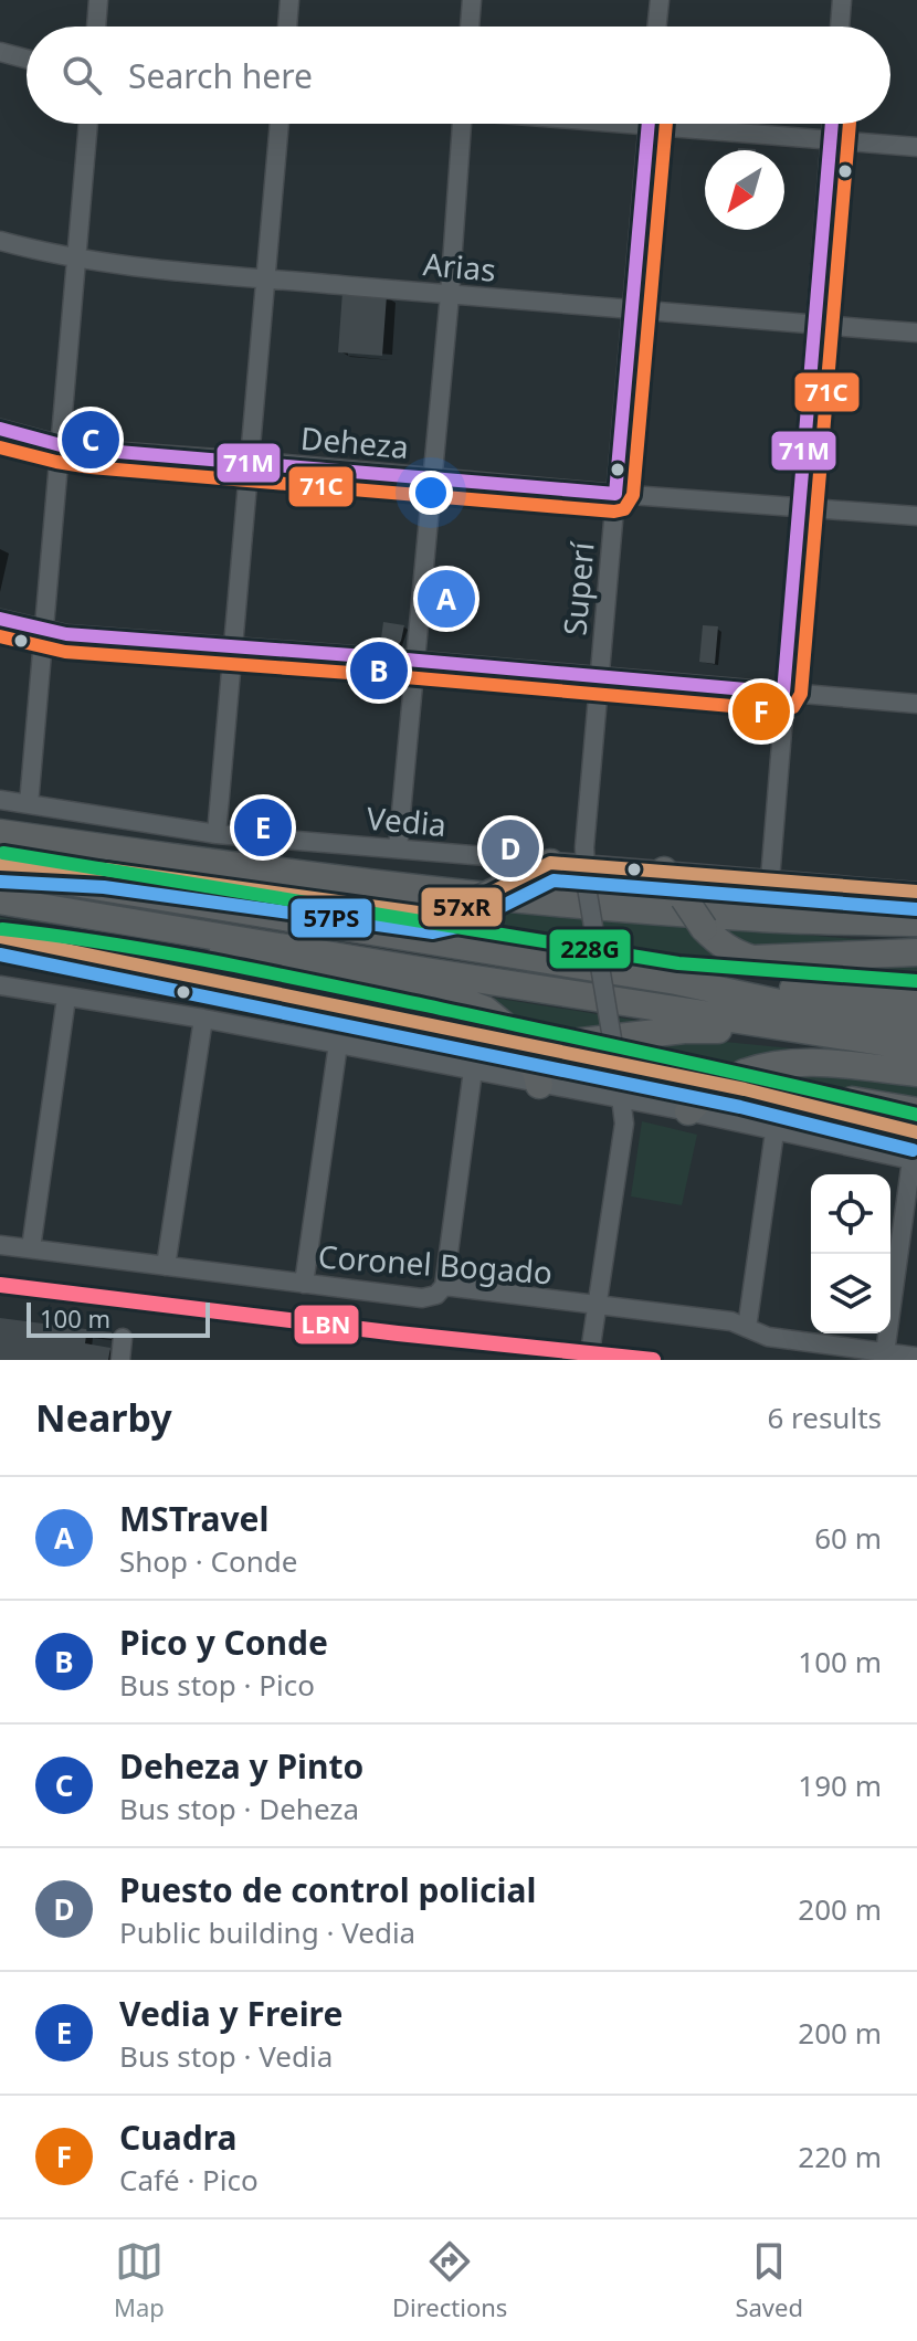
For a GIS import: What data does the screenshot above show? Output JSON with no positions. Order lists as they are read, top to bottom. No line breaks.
{"streets":{"street":["Arias","Deheza","Superí","Vedia","Coronel Bogado"]},"crossings":[["Arias","Superí"],["Deheza","Superí"],["Superí","Vedia"],["Superí","Coronel Bogado"]],"lines":["transit line 71M","transit line 71C","transit line 228G","transit line 57xR","transit line 57PS","transit line LBN"],"scale_bar":"100 m","north":"bottom left","page":{"search":"Search here","pins":["C","A","B","F","E","D"],"scale":"100 m","heading":["Nearby","6 results"],"list":[{"mark":"A","name":"MSTravel","note":"Shop · Conde","value":"60 m"},{"mark":"B","name":"Pico y Conde","note":"Bus stop · Pico","value":"100 m"},{"mark":"C","name":"Deheza y Pinto","note":"Bus stop · Deheza","value":"190 m"},{"mark":"D","name":"Puesto de control policial","note":"Public building · Vedia","value":"200 m"},{"mark":"E","name":"Vedia y Freire","note":"Bus stop · Vedia","value":"200 m"},{"mark":"F","name":"Cuadra","note":"Café · Pico","value":"220 m"}],"nav":["Map","Directions","Saved"]}}
